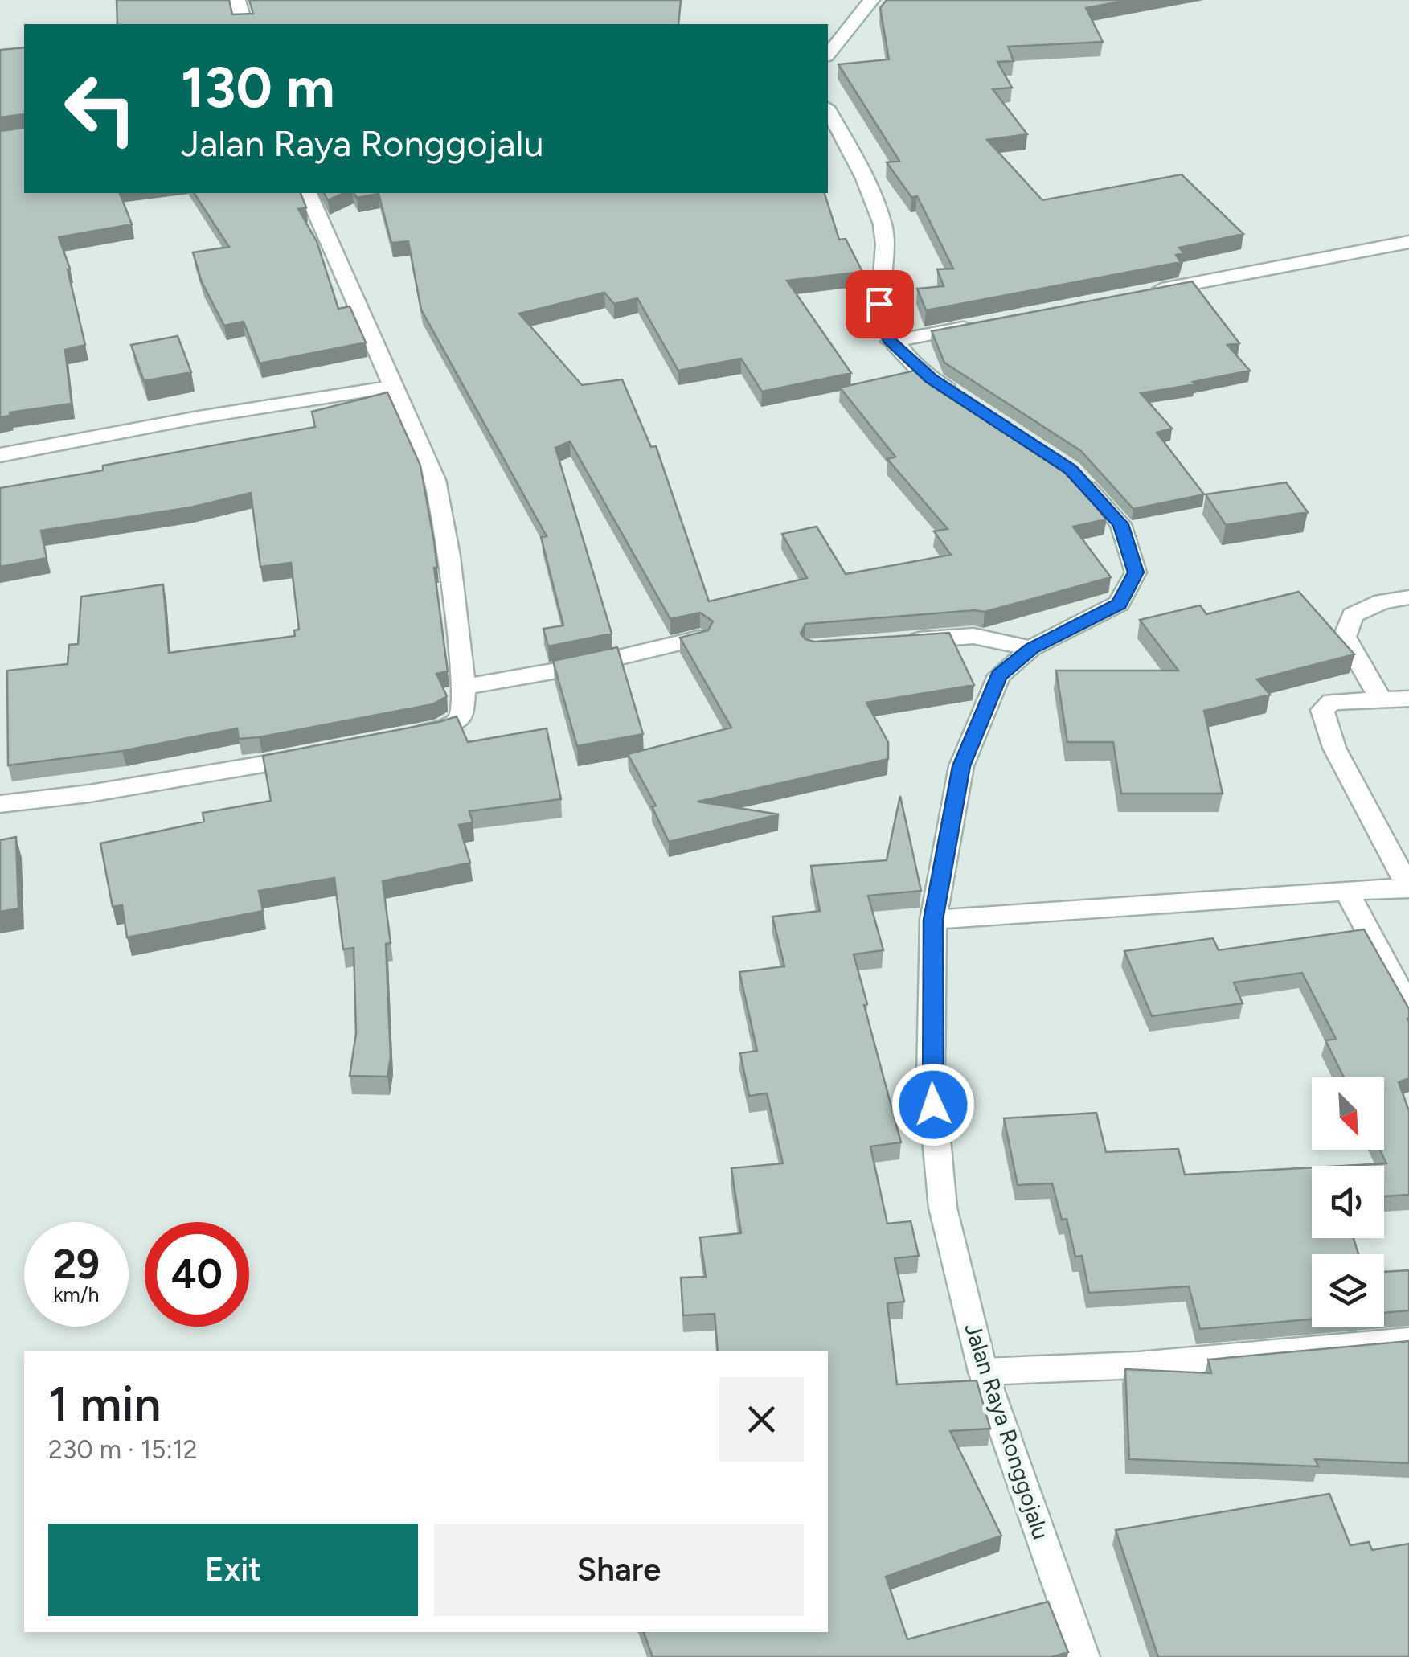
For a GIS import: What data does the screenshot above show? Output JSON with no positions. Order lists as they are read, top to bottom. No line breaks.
{"streets":{"street":["Jalan Raya Ronggojalu"]},"north":"bottom right","page":{"turn":["130 m","Jalan Raya Ronggojalu"],"speed":"29 km/h","limit":"40","heading":["1 min","230 m · 15:12"],"buttons":["Exit","Share"]}}
